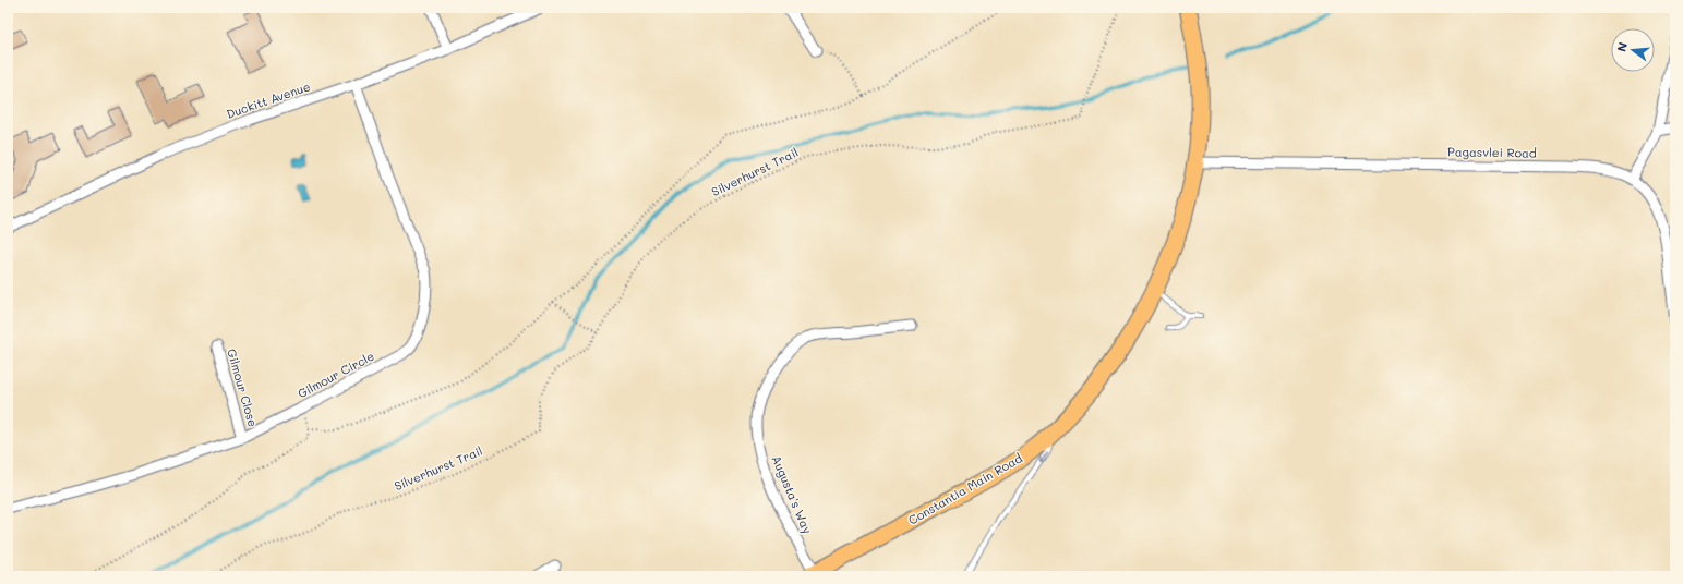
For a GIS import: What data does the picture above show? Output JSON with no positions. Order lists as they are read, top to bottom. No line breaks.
{"streets":{"main road":["Constantia Main Road"],"street":["Duckitt Avenue","Pagasvlei Road","Gilmour Circle","Gilmour Close","Augusta's Way"],"path":["Silverhurst Trail"]},"crossings":[["Duckitt Avenue","Gilmour Circle"],["Pagasvlei Road","Constantia Main Road"],["Gilmour Circle","Gilmour Close"],["Constantia Main Road","Augusta's Way"]],"north":"left"}
